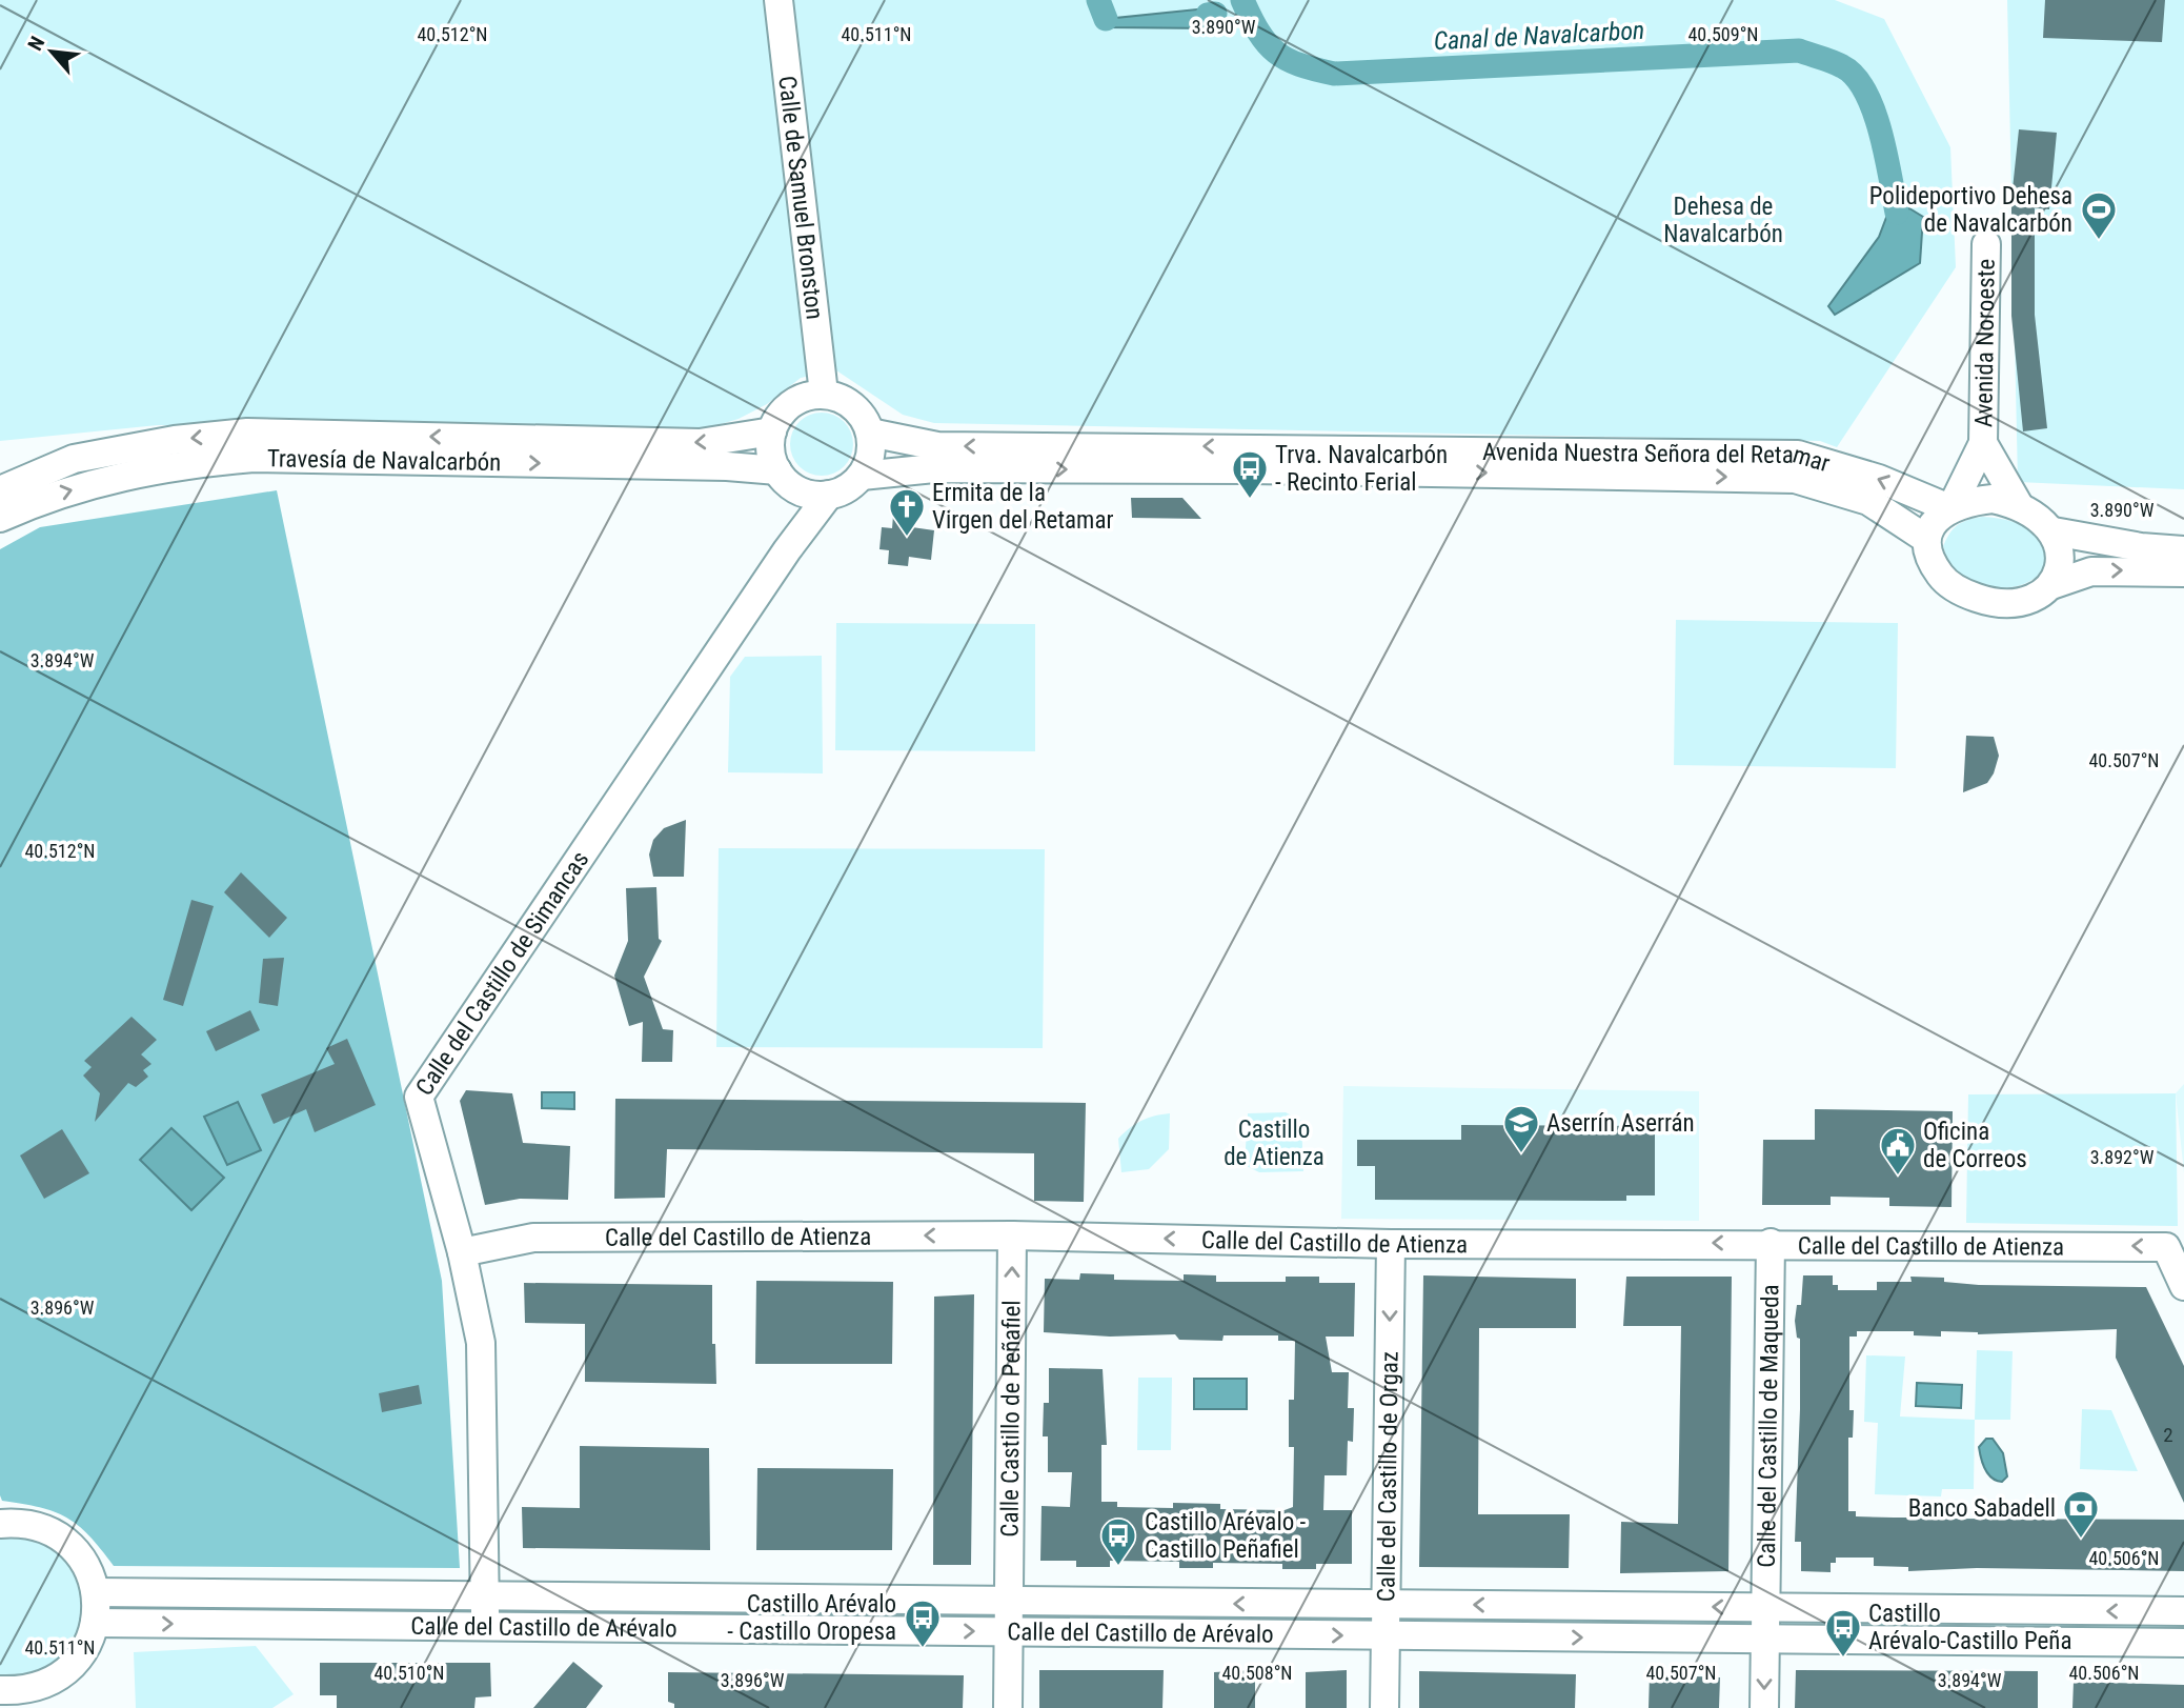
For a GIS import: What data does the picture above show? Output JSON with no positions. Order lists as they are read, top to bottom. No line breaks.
{"streets":{"street":["Calle de Samuel Bronston","Avenida Noroeste","Avenida Nuestra Señora del Retamar","Travesía de Navalcarbón","Calle del Castillo de Simancas","Calle del Castillo de Atienza","Calle Castillo de Peñafiel","Calle del Castillo de Maqueda","Calle del Castillo de Orgaz","Calle del Castillo de Arévalo"]},"crossings":[["Calle de Samuel Bronston","Avenida Nuestra Señora del Retamar"],["Calle de Samuel Bronston","Travesía de Navalcarbón"],["Calle de Samuel Bronston","Calle del Castillo de Simancas"],["Avenida Noroeste","Avenida Nuestra Señora del Retamar"],["Avenida Nuestra Señora del Retamar","Travesía de Navalcarbón"],["Avenida Nuestra Señora del Retamar","Calle del Castillo de Simancas"],["Travesía de Navalcarbón","Calle del Castillo de Simancas"],["Calle del Castillo de Simancas","Calle del Castillo de Atienza"],["Calle del Castillo de Simancas","Calle del Castillo de Arévalo"],["Calle del Castillo de Atienza","Calle Castillo de Peñafiel"],["Calle del Castillo de Atienza","Calle del Castillo de Maqueda"],["Calle del Castillo de Atienza","Calle del Castillo de Orgaz"],["Calle Castillo de Peñafiel","Calle del Castillo de Arévalo"],["Calle del Castillo de Maqueda","Calle del Castillo de Arévalo"],["Calle del Castillo de Orgaz","Calle del Castillo de Arévalo"]],"one_way":["Calle del Castillo de Atienza","Calle Castillo de Peñafiel","Calle del Castillo de Orgaz"],"water":["Canal de Navalcarbon"],"parks":["Dehesa de Navalcarbón","Castillo de Atienza"],"places":{"sports":["Polideportivo Dehesa de Navalcarbón"],"bus stop":["Trva. Navalcarbón - Recinto Ferial","Castillo Arévalo - Castillo Peñafiel","Castillo Arévalo - Castillo Oropesa","Castillo Arévalo-Castillo Peña"],"church":["Ermita de la Virgen del Retamar"],"school or university":["Aserrín Aserrán"],"public building":["Oficina de Correos"],"bank":["Banco Sabadell"]},"house_numbers":["2"],"north":"top left","coordinates":["3.890°W","40.512°N","40.511°N","40.509°N","3.894°W","40.507°N","3.892°W","3.896°W","40.506°N","40.510°N","40.508°N"]}
